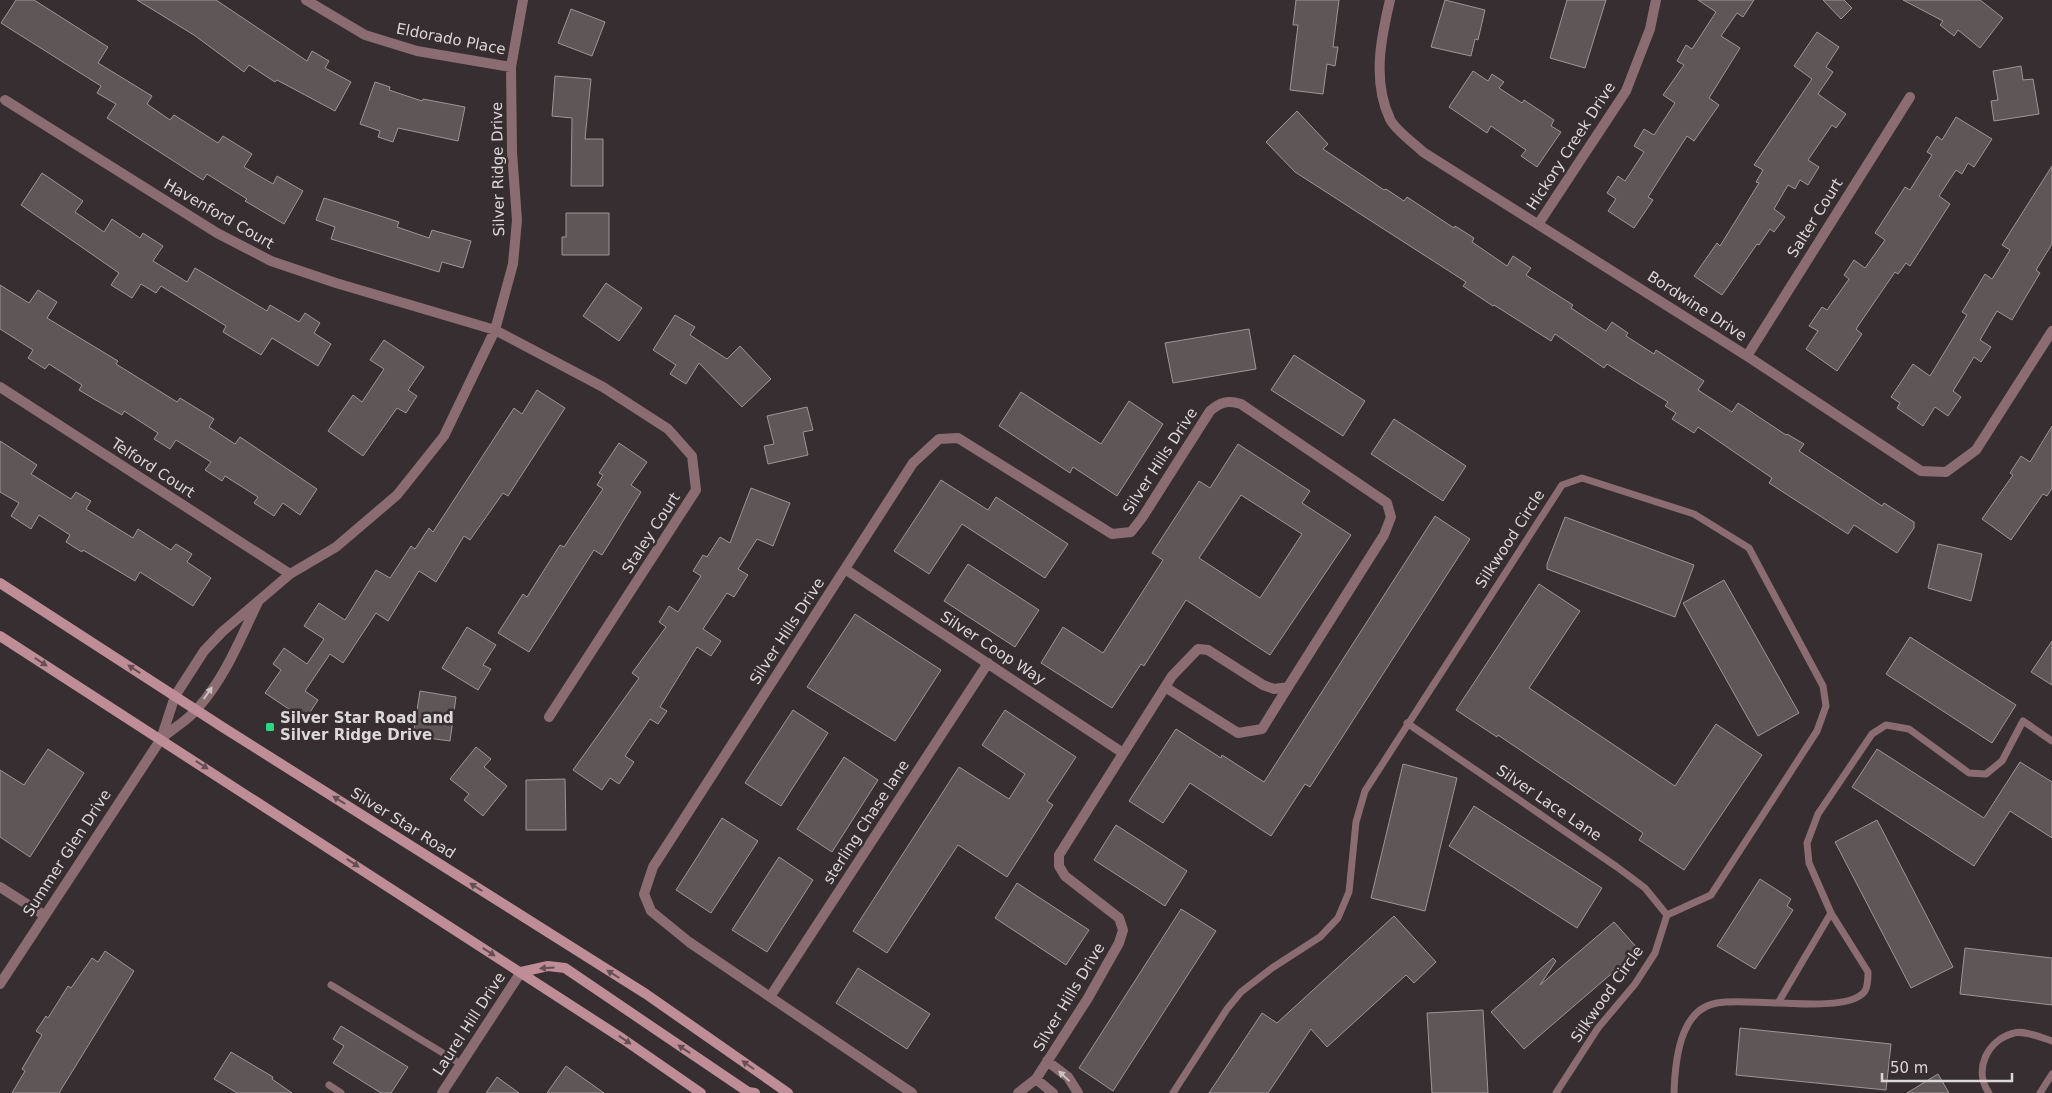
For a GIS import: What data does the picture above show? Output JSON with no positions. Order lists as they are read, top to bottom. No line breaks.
{"streets":{"main road":["Silver Star Road"],"street":["Eldorado Place","Hickory Creek Drive","Silver Ridge Drive","Havenford Court","Salter Court","Bordwine Drive","Silver Hills Drive","Telford Court","Staley Court","Silver Coop Way","sterling Chase lane","Summer Glen Drive","Laurel Hill Drive"],"lane":["Silkwood Circle","Silver Lace Lane"]},"crossings":[["Eldorado Place","Silver Ridge Drive"],["Hickory Creek Drive","Bordwine Drive"],["Silver Ridge Drive","Havenford Court"],["Silver Ridge Drive","Telford Court"],["Silver Ridge Drive","Staley Court"],["Silver Ridge Drive","Silver Star Road"],["Silver Ridge Drive","Summer Glen Drive"],["Havenford Court","Staley Court"],["Salter Court","Bordwine Drive"],["Silver Hills Drive","Silver Coop Way"],["Silver Hills Drive","sterling Chase lane"],["Silkwood Circle","Silver Lace Lane"],["Silver Coop Way","sterling Chase lane"]],"places":{"transit":["Silver Star Road and Silver Ridge Drive"]},"scale_bar":"50 m"}
